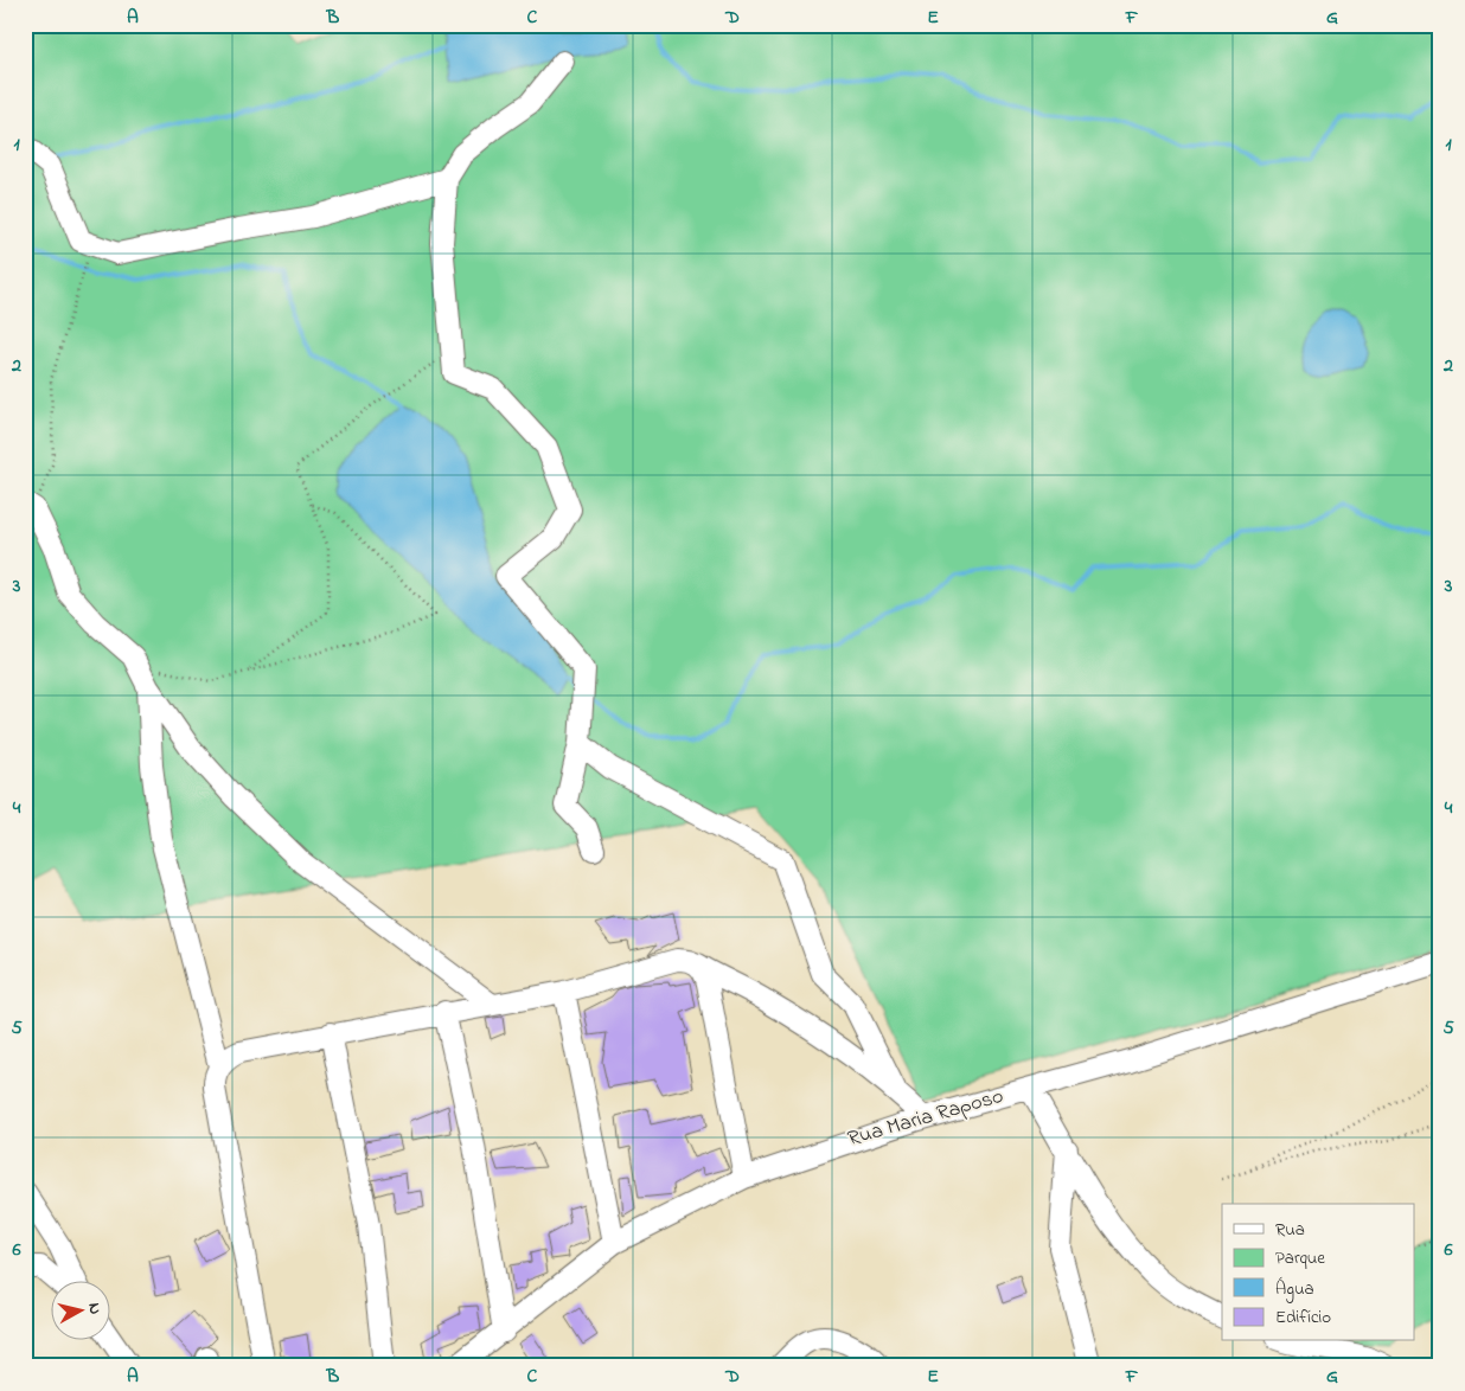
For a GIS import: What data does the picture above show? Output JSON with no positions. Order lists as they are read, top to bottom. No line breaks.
{"streets":{"street":["Rua Maria Raposo"]},"legend":["Rua","Parque","Água","Edifício"],"north":"right","grid":{"columns":["A","B","C","D","E","F","G"],"rows":["1","2","3","4","5","6"]}}
